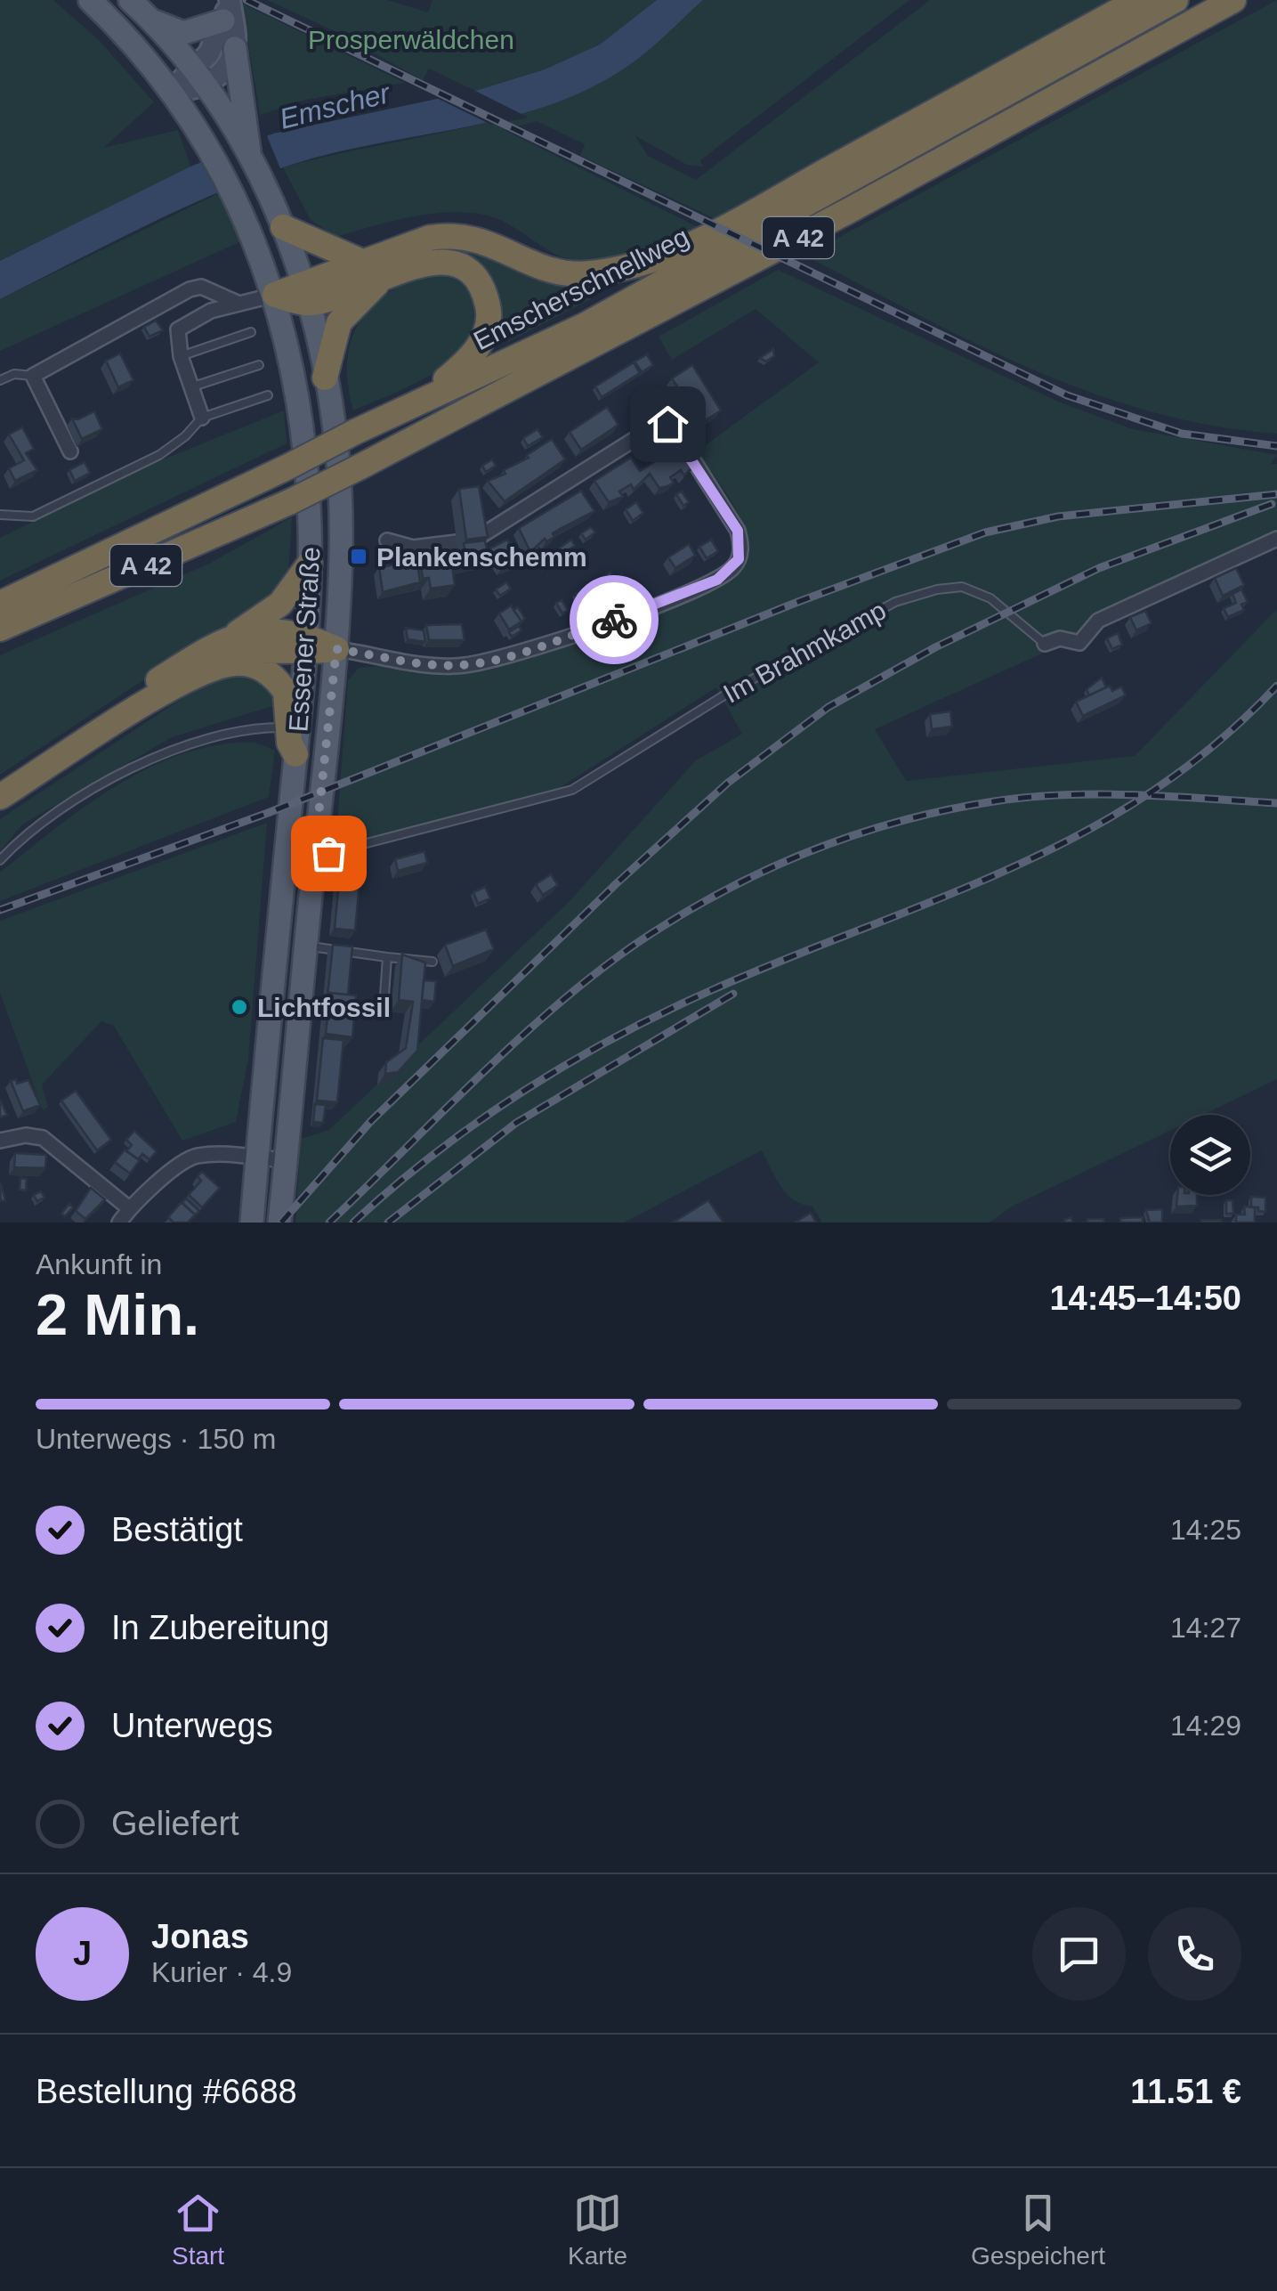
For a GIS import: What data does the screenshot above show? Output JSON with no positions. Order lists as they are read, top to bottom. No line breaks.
{"streets":{"highway":["A 42","Emscherschnellweg"],"main road":["Essener Straße"],"street":["Im Brahmkamp"]},"crossings":[["Essener Straße","Im Brahmkamp"]],"water":["Emscher"],"parks":["Prosperwäldchen"],"places":{"transit":["Plankenschemm"],"other":["Lichtfossil"]},"page":{"heading":["2 Min.","Ankunft in","14:45–14:50"],"panel":["Jonas","Kurier · 4.9","Bestellung #6688","11.51 €"],"bar":"Unterwegs · 150 m","list":[["Bestätigt","14:25"],["In Zubereitung","14:27"],["Unterwegs","14:29"],"Geliefert"],"round":"J","tabs":["Start","Karte","Gespeichert"]}}
